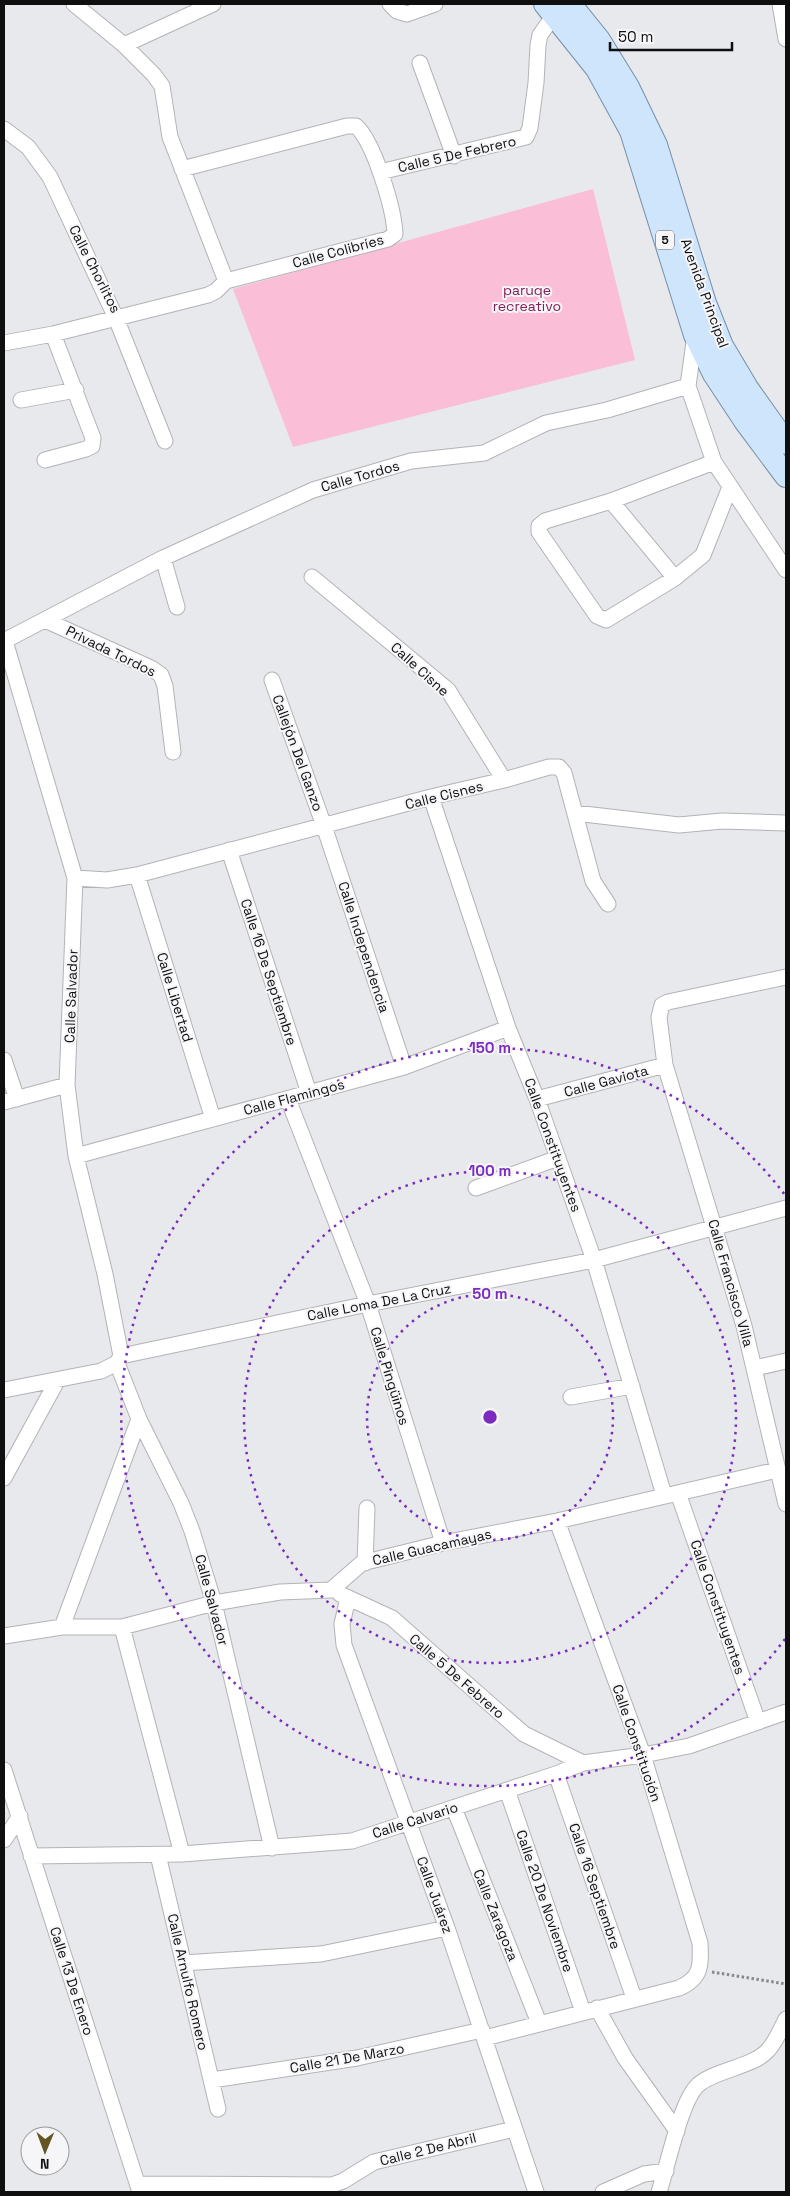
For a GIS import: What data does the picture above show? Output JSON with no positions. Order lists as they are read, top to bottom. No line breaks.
{"streets":{"main road":["5","Avenida Principal"],"street":["Calle 5 De Febrero","Calle Colibríes","Calle Chorlitos","Calle Tordos","Privada Tordos","Calle Cisne","Callejón Del Ganzo","Calle Cisnes","Calle Independencia","Calle 16 De Septiembre","Calle Salvador","Calle Libertad","Calle Gaviota","Calle Flamingos","Calle Constituyentes","Calle Francisco Villa","Calle Loma De La Cruz","Calle Pingüinos","Calle Guacamayas","Calle Constitución","Calle Calvario","Calle 16 Septiembre","Calle Juárez","Calle 20 De Noviembre","Calle Zaragoza","Calle 13 De Enero","Calle Arnulfo Romero","Calle 21 De Marzo","Calle 2 De Abril"]},"crossings":[["Calle 5 De Febrero","Calle Colibríes"],["Calle 5 De Febrero","Avenida Principal"],["Calle 5 De Febrero","Calle Guacamayas"],["Calle 5 De Febrero","Calle Calvario"],["Calle 5 De Febrero","Calle Juárez"],["Calle Colibríes","Calle Chorlitos"],["Calle Tordos","Privada Tordos"],["Calle Tordos","Calle Salvador"],["Calle Cisne","Calle Cisnes"],["Callejón Del Ganzo","Calle Cisnes"],["Callejón Del Ganzo","Calle Independencia"],["Calle Cisnes","Calle Independencia"],["Calle Cisnes","Calle 16 De Septiembre"],["Calle Cisnes","Calle Salvador"],["Calle Cisnes","Calle Libertad"],["Calle Cisnes","Calle Constituyentes"],["Calle Independencia","Calle Flamingos"],["Calle 16 De Septiembre","Calle Flamingos"],["Calle Salvador","Calle Flamingos"],["Calle Salvador","Calle Loma De La Cruz"],["Calle Salvador","Calle Calvario"],["Calle Libertad","Calle Flamingos"],["Calle Gaviota","Calle Constituyentes"],["Calle Gaviota","Calle Francisco Villa"],["Calle Flamingos","Calle Constituyentes"],["Calle Flamingos","Calle Pingüinos"],["Calle Constituyentes","Calle Loma De La Cruz"],["Calle Constituyentes","Calle Guacamayas"],["Calle Constituyentes","Calle Calvario"],["Calle Francisco Villa","Calle Loma De La Cruz"],["Calle Francisco Villa","Calle Guacamayas"],["Calle Loma De La Cruz","Calle Pingüinos"],["Calle Pingüinos","Calle Guacamayas"],["Calle Guacamayas","Calle Constitución"],["Calle Constitución","Calle Calvario"],["Calle Constitución","Calle 21 De Marzo"],["Calle Calvario","Calle 16 Septiembre"],["Calle Calvario","Calle Juárez"],["Calle Calvario","Calle 20 De Noviembre"],["Calle Calvario","Calle Zaragoza"],["Calle Calvario","Calle 13 De Enero"],["Calle Calvario","Calle Arnulfo Romero"],["Calle 16 Septiembre","Calle 21 De Marzo"],["Calle Juárez","Calle 21 De Marzo"],["Calle Juárez","Calle 2 De Abril"],["Calle 20 De Noviembre","Calle 21 De Marzo"],["Calle Zaragoza","Calle 21 De Marzo"],["Calle 13 De Enero","Calle 2 De Abril"],["Calle Arnulfo Romero","Calle 21 De Marzo"]],"parks":["paruqe recreativo"],"scale_bar":"50 m","north":"bottom","rings":["150 m","100 m","50 m"]}
